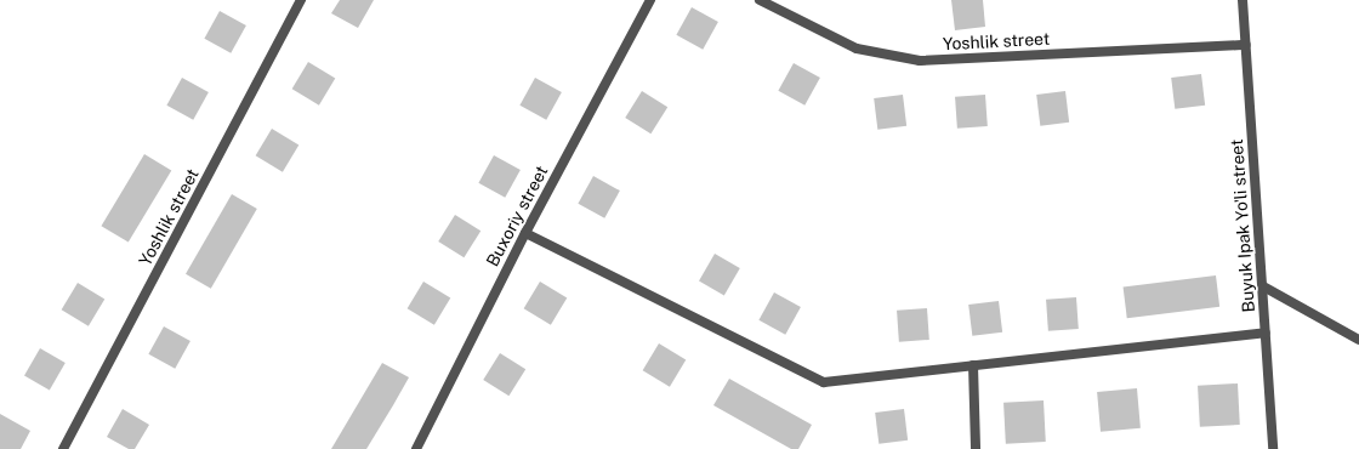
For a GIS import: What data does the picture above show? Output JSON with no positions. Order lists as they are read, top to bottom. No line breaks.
{"streets":{"street":["Yoshlik street","Buxoriy street","Buyuk Ipak Yo'li street"]},"crossings":[["Yoshlik street","Buyuk Ipak Yo'li street"]]}
